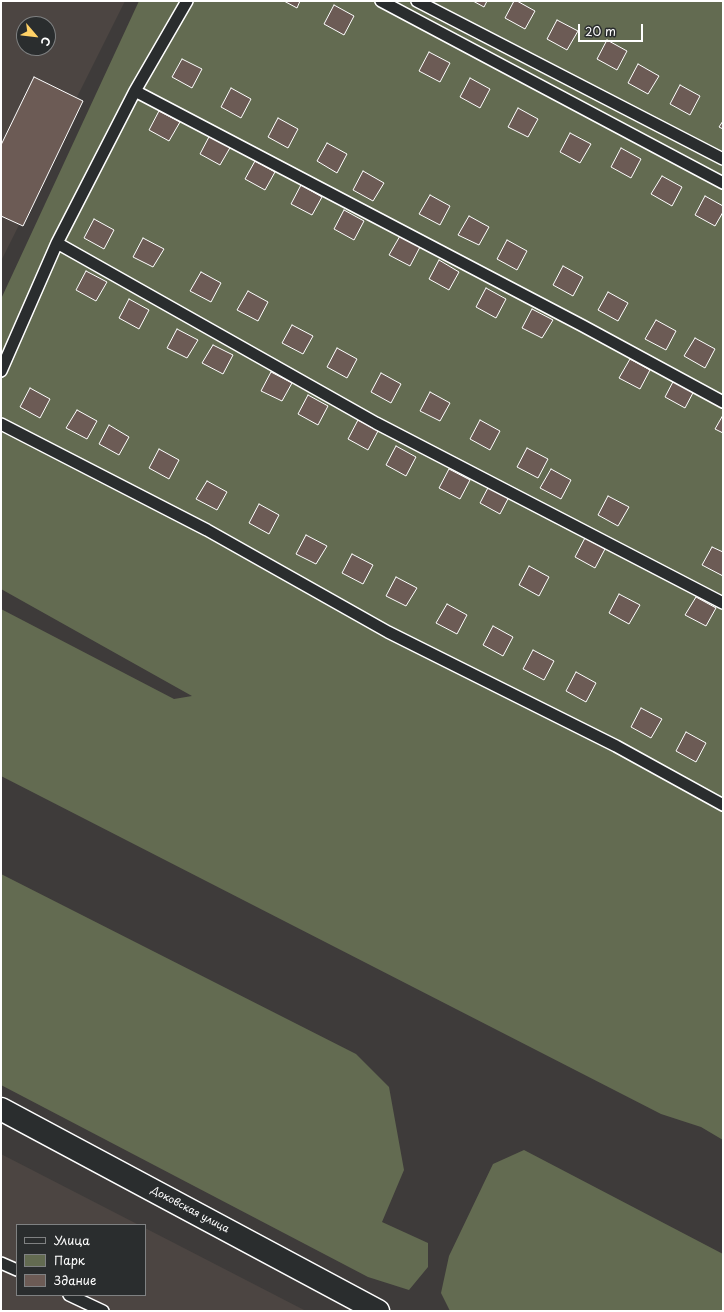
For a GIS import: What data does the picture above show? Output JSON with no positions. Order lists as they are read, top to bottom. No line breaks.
{"streets":{"main road":["Доковская улица"]},"legend":["Улица","Парк","Здание"],"scale_bar":"20 m","north":"bottom right"}
